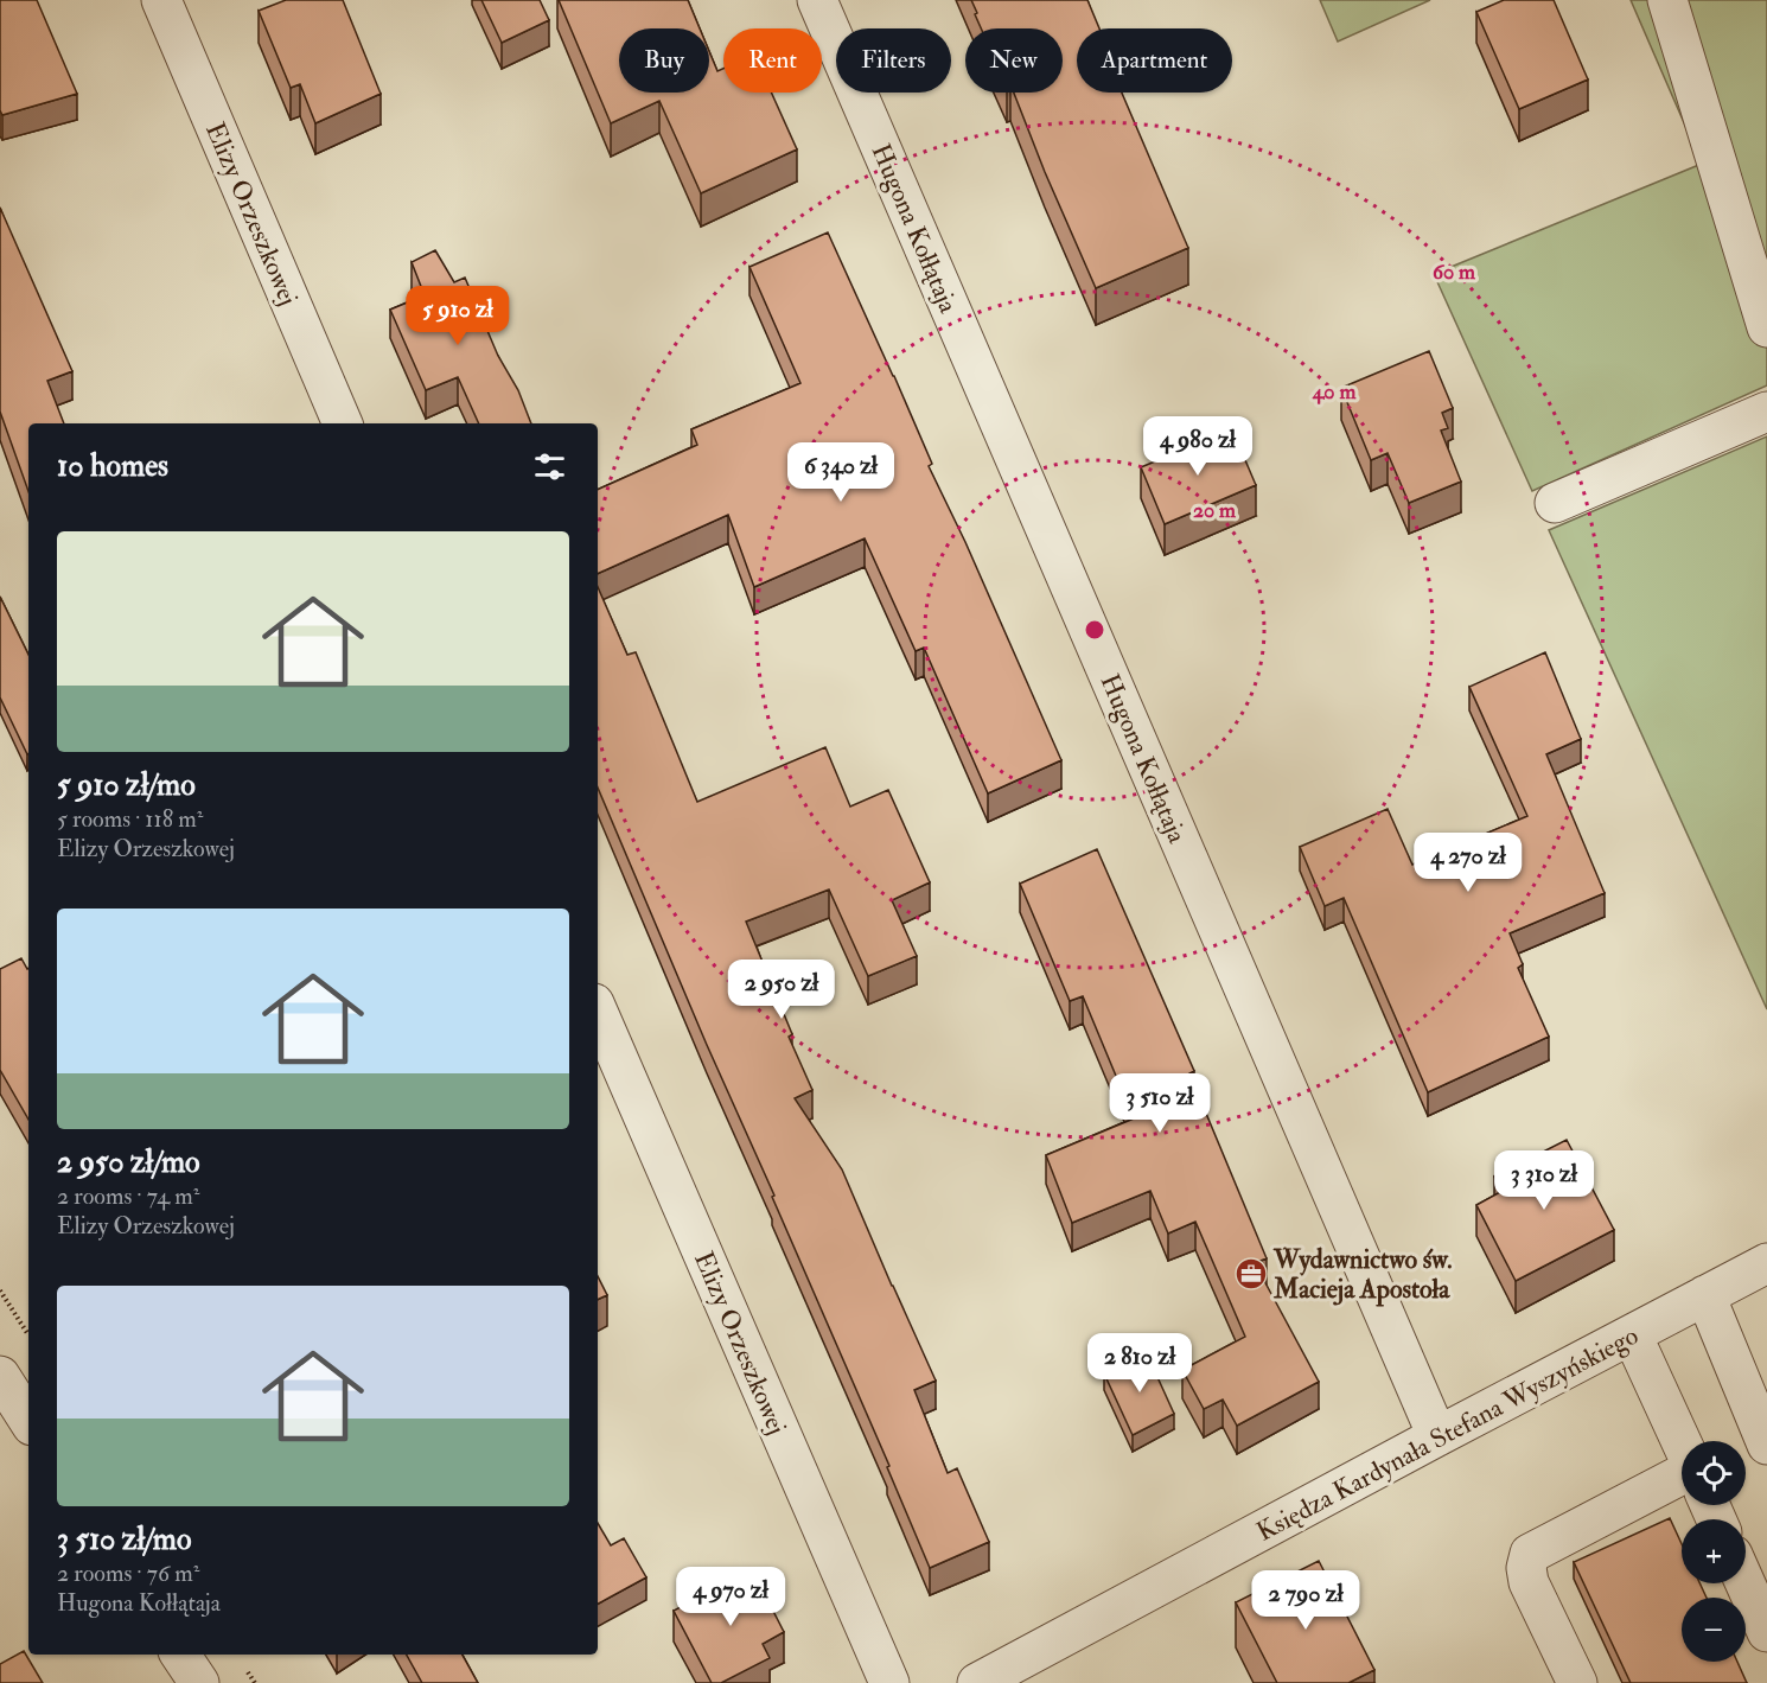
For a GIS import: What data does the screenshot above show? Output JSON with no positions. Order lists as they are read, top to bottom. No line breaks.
{"streets":{"street":["Elizy Orzeszkowej","Hugona Kołłątaja","Księdza Kardynała Stefana Wyszyńskiego"]},"crossings":[["Hugona Kołłątaja","Księdza Kardynała Stefana Wyszyńskiego"]],"places":{"office":["Wydawnictwo św. Macieja Apostoła"]},"page":{"chip":["Buy","Rent","Filters","New","Apartment"],"price":["5 910 zł","4 980 zł","6 340 zł","4 270 zł","2 950 zł","3 510 zł","3 310 zł","2 810 zł","4 970 zł","2 790 zł"],"heading":"10 homes","list":[{"name":"5 910 zł/mo","note":"5 rooms · 118 m² · Elizy Orzeszkowej"},{"name":"2 950 zł/mo","note":"2 rooms · 74 m² · Elizy Orzeszkowej"},{"name":"3 510 zł/mo","note":"2 rooms · 76 m² · Hugona Kołłątaja"}],"map_buttons":["+","−"]},"rings":["60 m","40 m","20 m"]}
